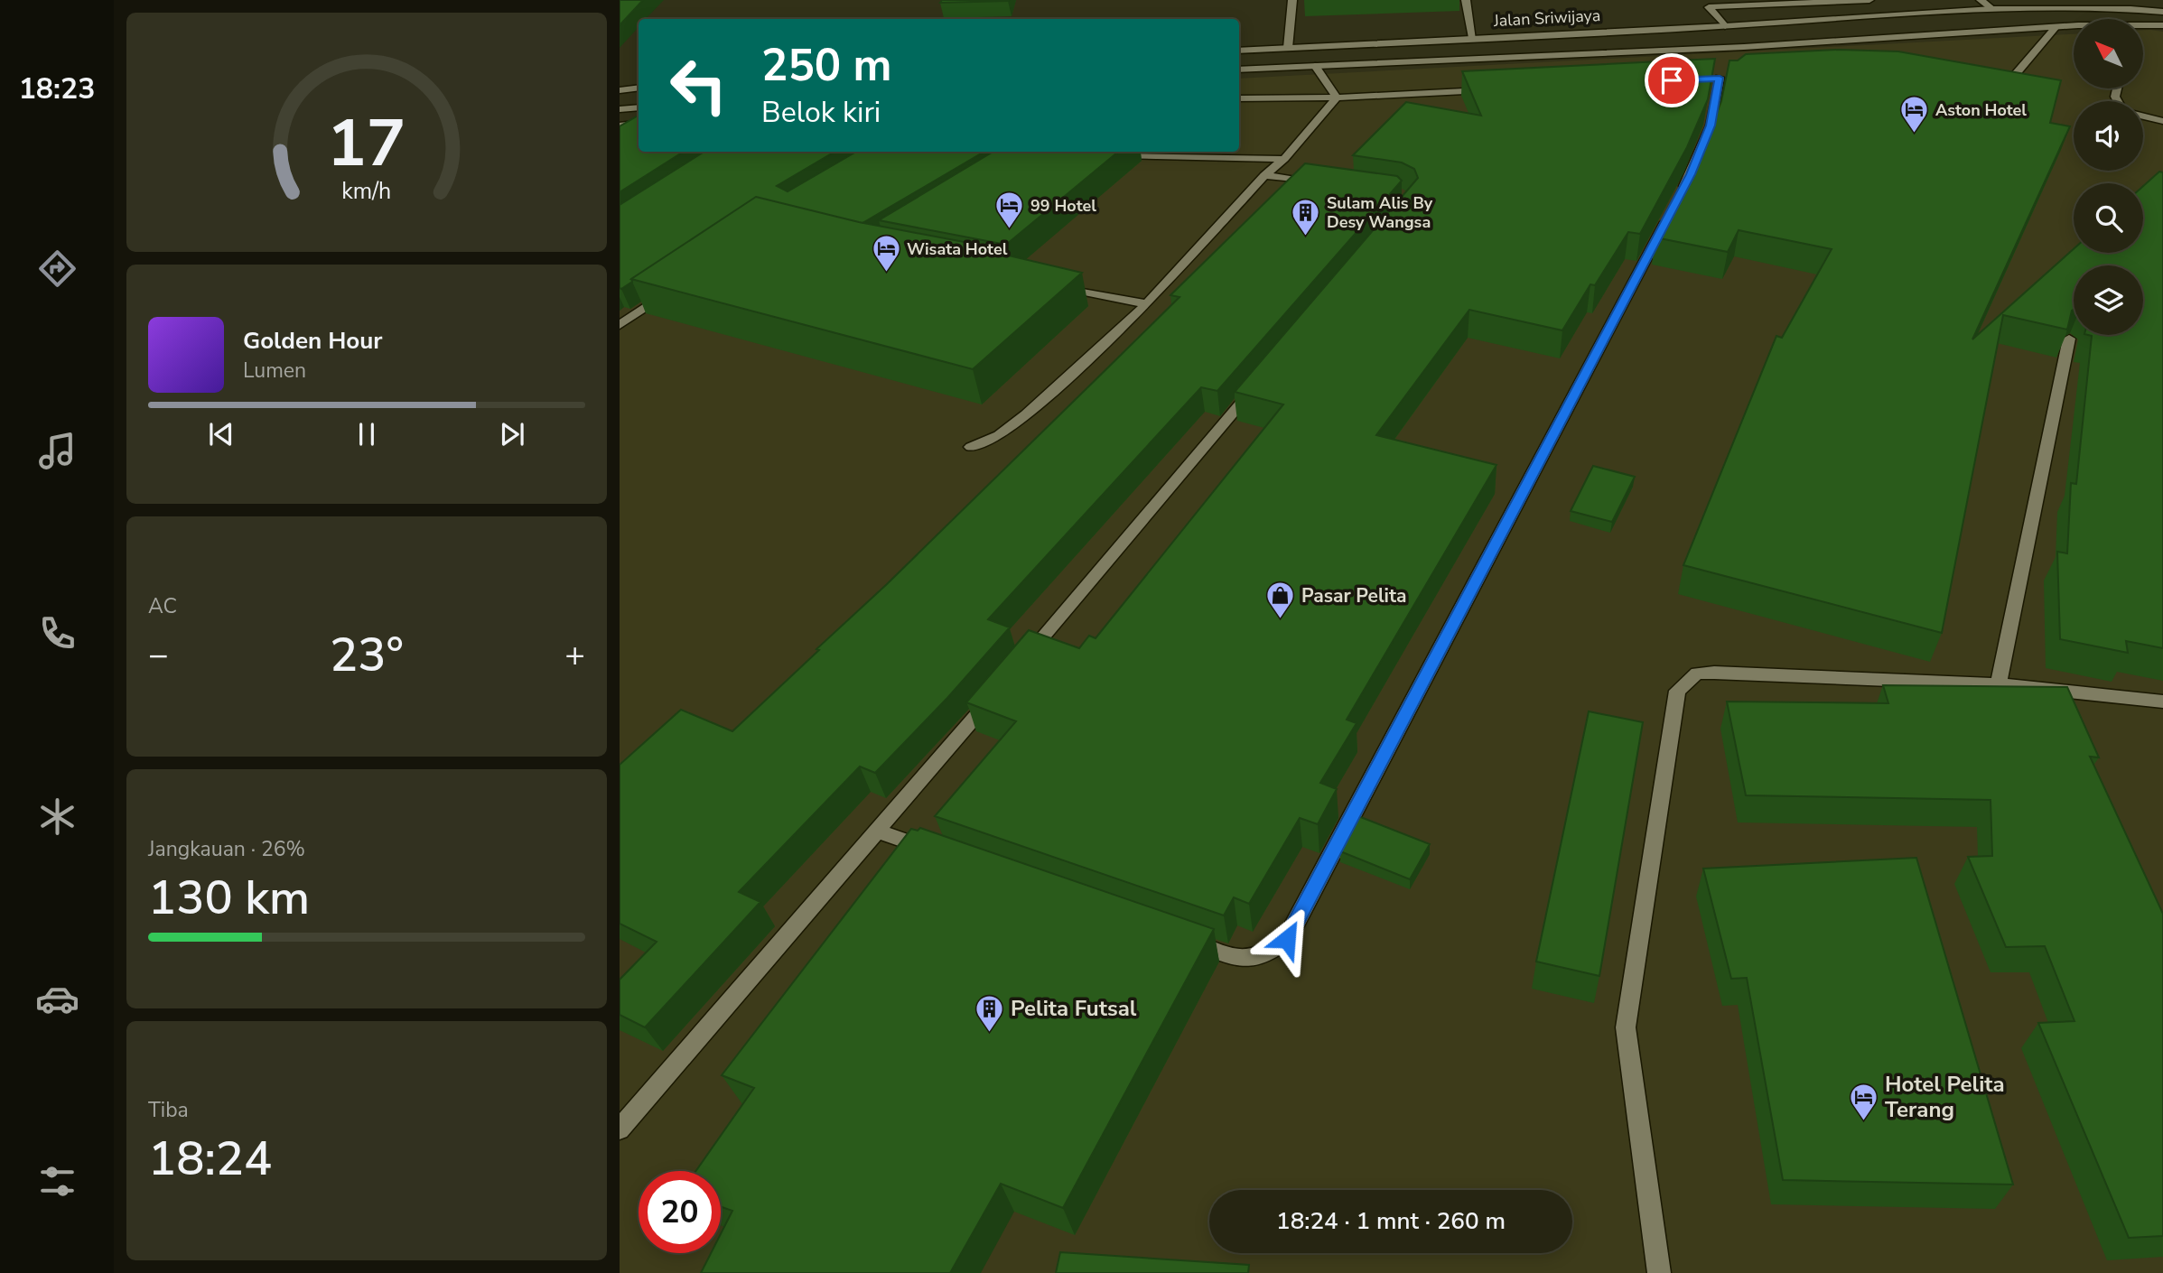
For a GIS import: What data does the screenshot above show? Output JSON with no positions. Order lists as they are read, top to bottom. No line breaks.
{"streets":{"main road":["Jalan Sriwijaya"]},"places":{"hotel":["Aston Hotel","99 Hotel","Wisata Hotel","Hotel Pelita Terang"],"building":["Sulam Alis By Desy Wangsa","Pelita Futsal"],"shop":["Pasar Pelita"]},"north":"top left","page":{"tabs":"18:23","turn":["250 m","Belok kiri"],"song":["Golden Hour","Lumen"],"tile":["AC",["Jangkauan · 26%","130 km"],["Tiba","18:24"]],"heat":["−","23°","+"],"limit":"20","trip":"18:24 · 1 mnt · 260 m","gauge":["17","km/h"]}}
